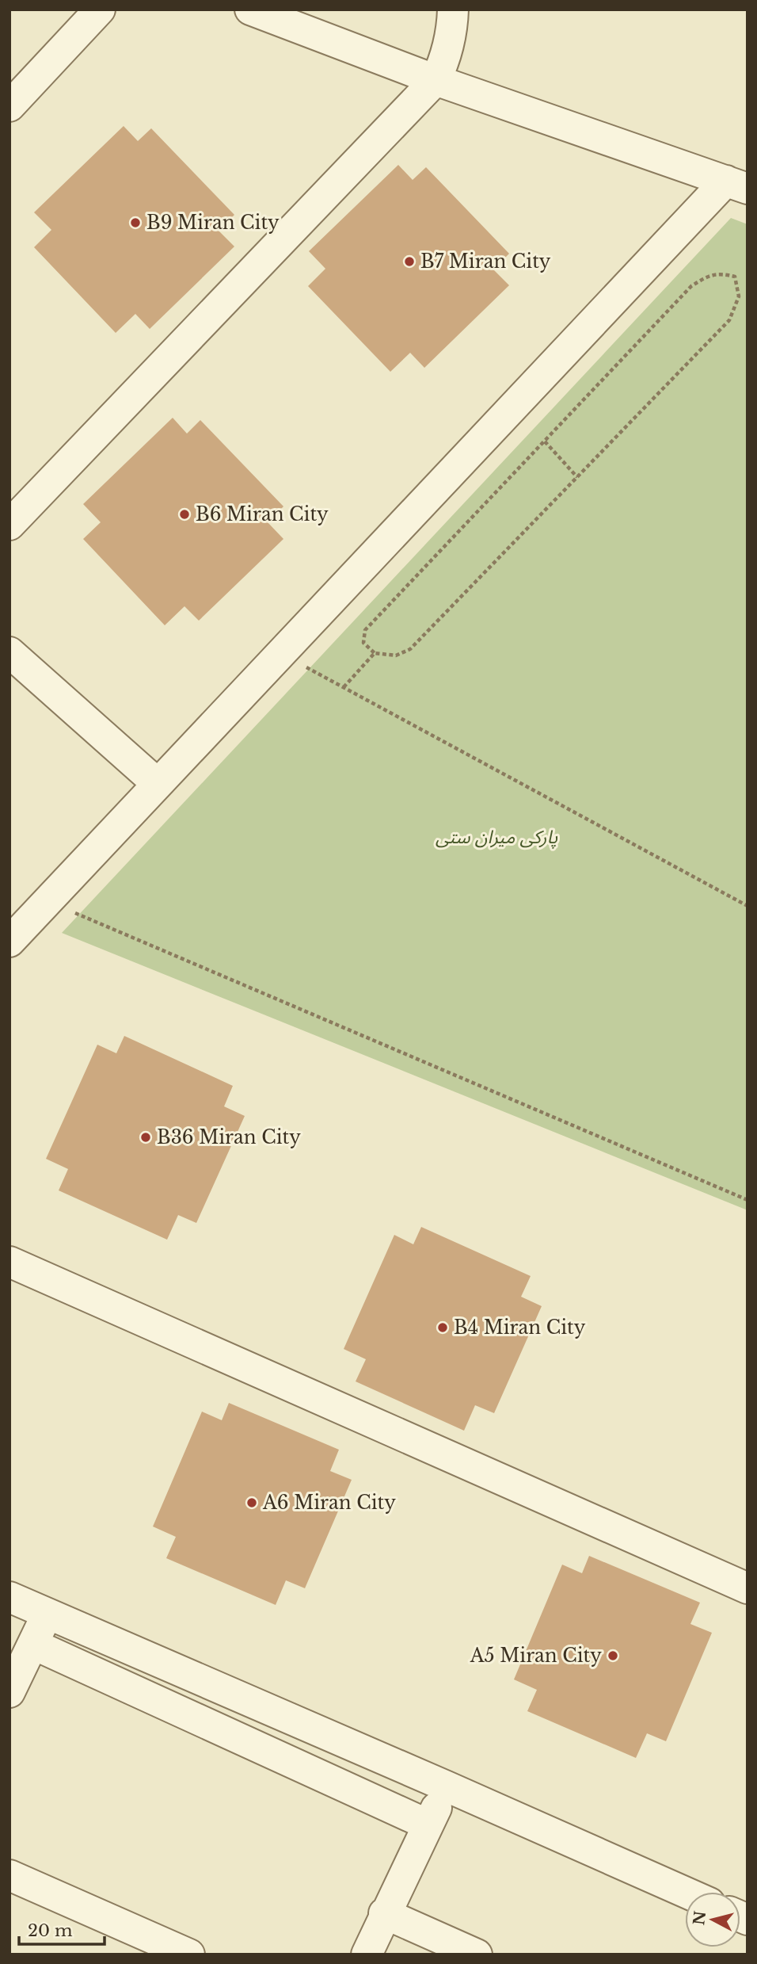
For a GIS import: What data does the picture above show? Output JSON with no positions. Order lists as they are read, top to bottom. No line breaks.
{"parks":["پارکی میران ستی"],"places":["B9 Miran City","B7 Miran City","B6 Miran City","B36 Miran City","B4 Miran City","A6 Miran City","A5 Miran City"],"scale_bar":"20 m","north":"left"}
